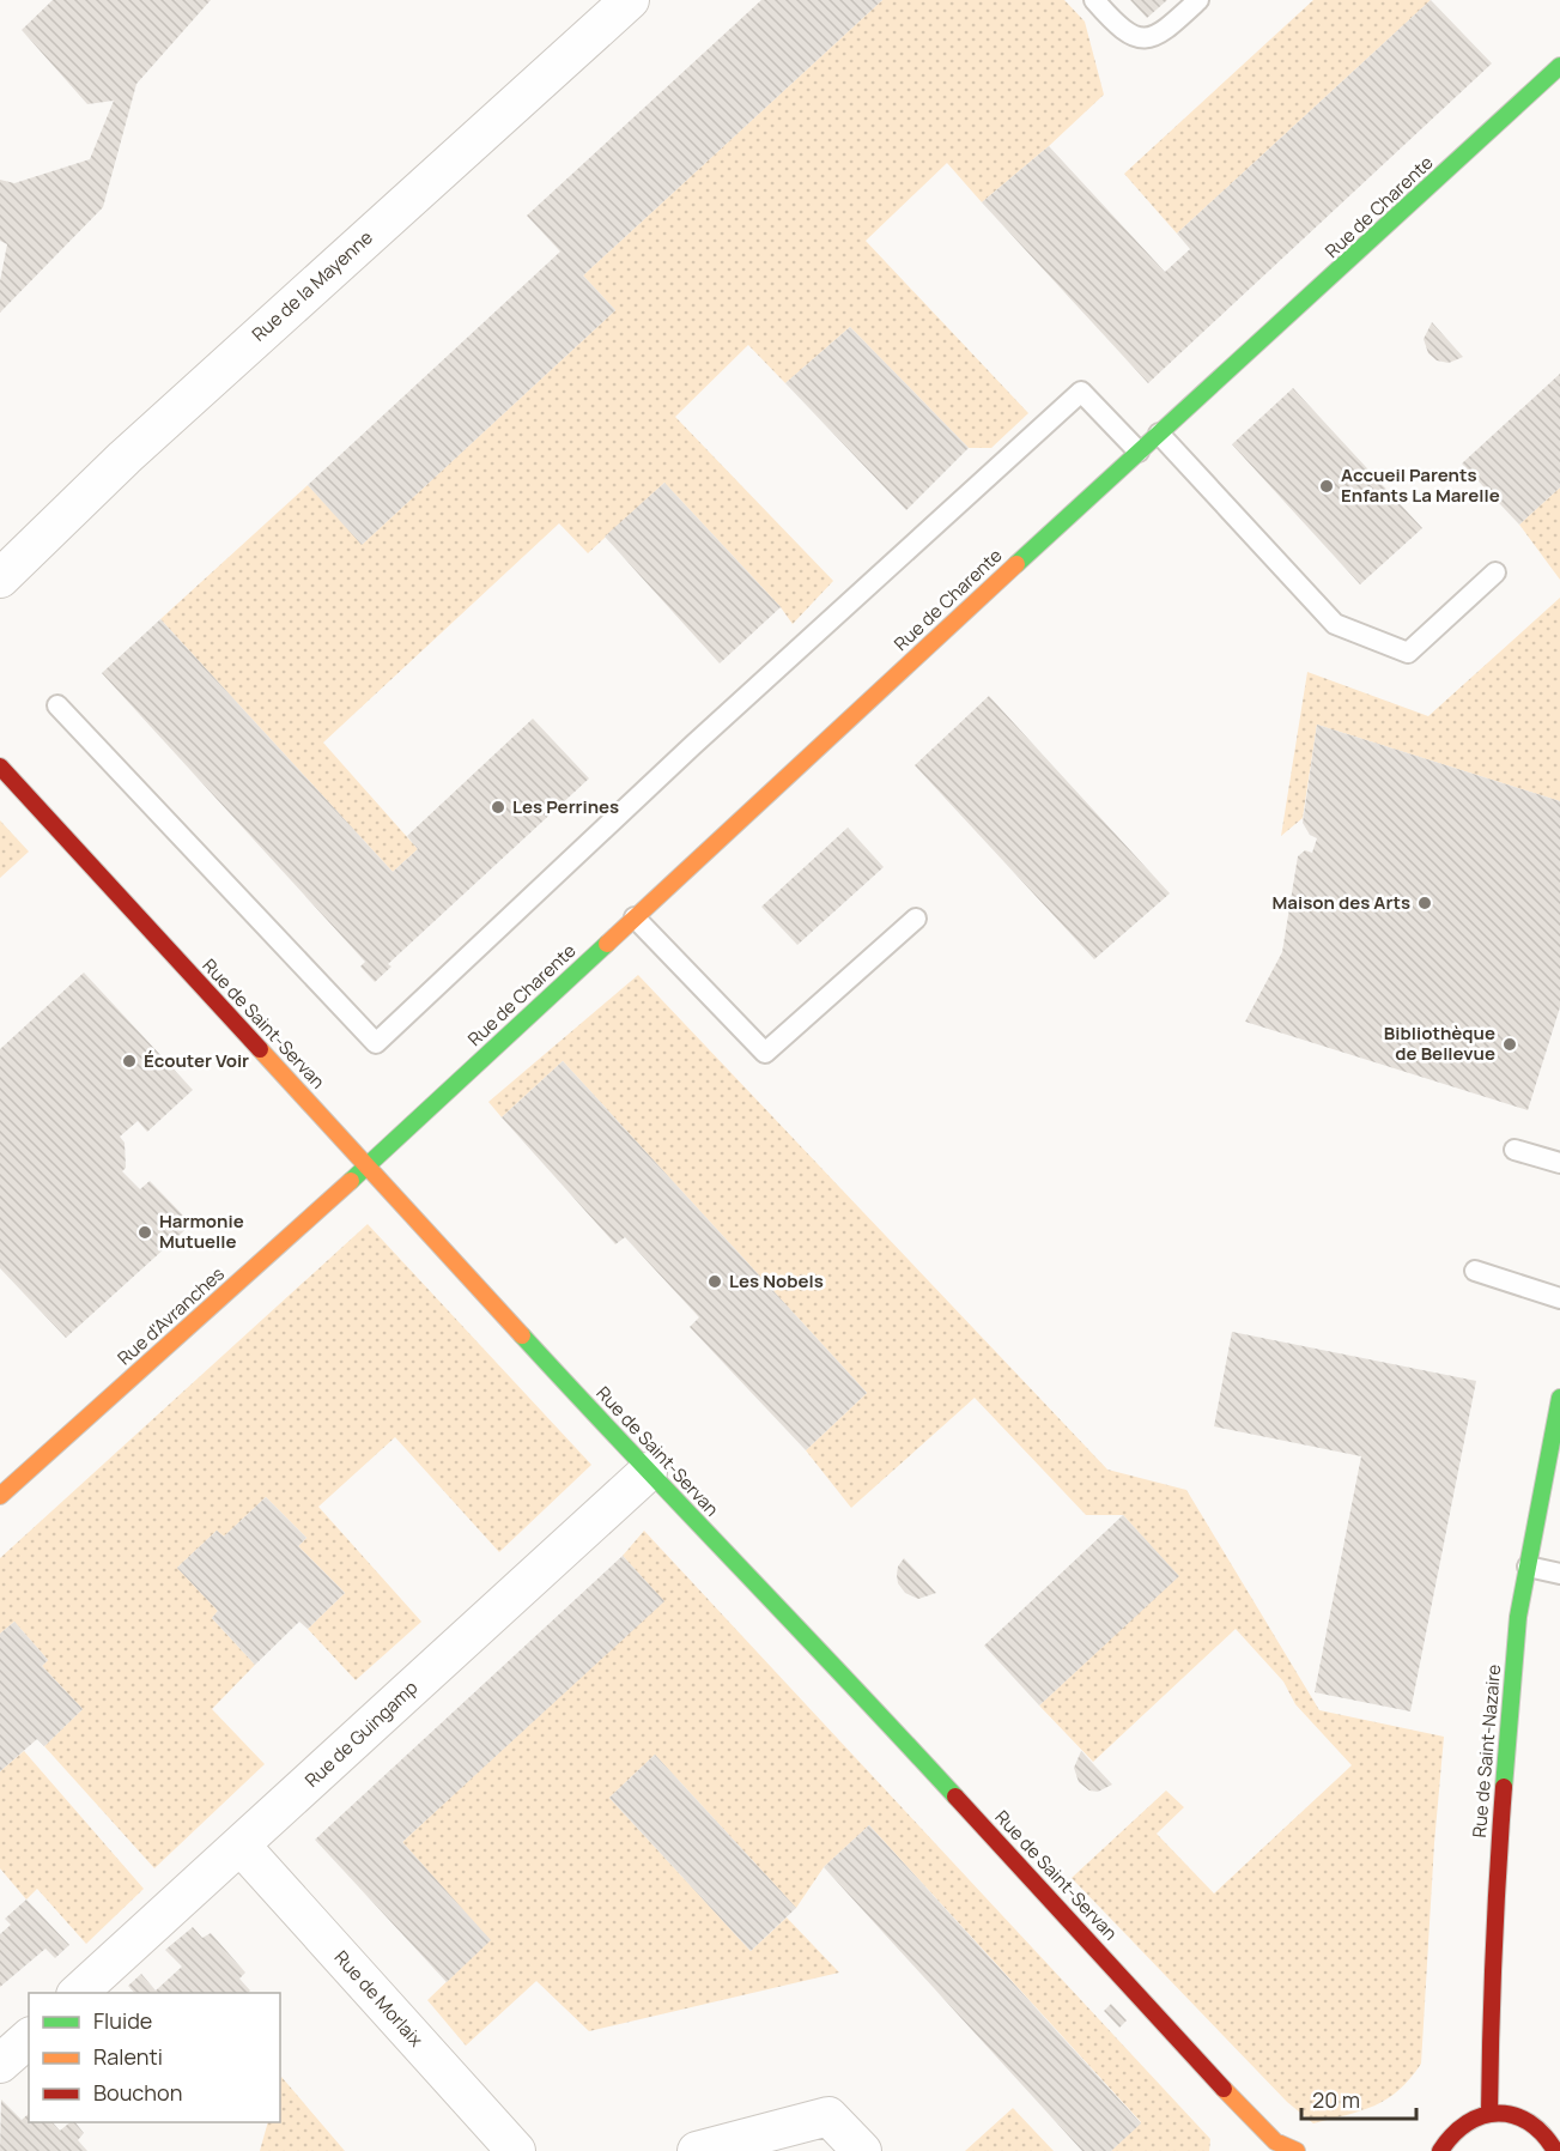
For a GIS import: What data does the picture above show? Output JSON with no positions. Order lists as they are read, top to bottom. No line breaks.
{"streets":{"street":["Rue de Charente","Rue de la Mayenne","Rue de Saint-Servan","Rue d'Avranches","Rue de Guingamp","Rue de Saint-Nazaire","Rue de Morlaix"]},"crossings":[["Rue de Charente","Rue de Saint-Servan"],["Rue de Charente","Rue d'Avranches"],["Rue de Saint-Servan","Rue d'Avranches"],["Rue de Saint-Servan","Rue de Guingamp"],["Rue de Guingamp","Rue de Morlaix"]],"places":["Accueil Parents Enfants La Marelle","Les Perrines","Maison des Arts","Bibliothèque de Bellevue","Écouter Voir","Harmonie Mutuelle","Les Nobels"],"legend":["Fluide","Ralenti","Bouchon"],"scale_bar":"20 m"}
